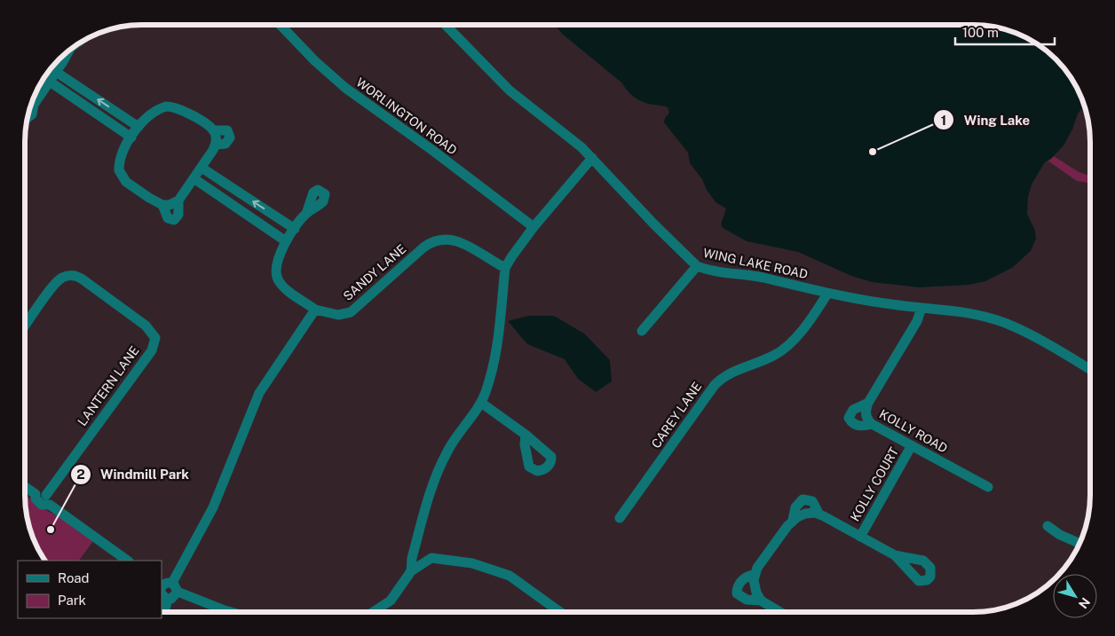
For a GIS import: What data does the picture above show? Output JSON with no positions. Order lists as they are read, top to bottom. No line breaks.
{"streets":{"street":["WORLINGTON ROAD","WING LAKE ROAD","SANDY LANE","LANTERN LANE","CAREY LANE","KOLLY ROAD","KOLLY COURT"]},"crossings":[["WING LAKE ROAD","CAREY LANE"],["WING LAKE ROAD","KOLLY ROAD"],["KOLLY ROAD","KOLLY COURT"]],"places":["Wing Lake","Windmill Park"],"legend":["Road","Park"],"scale_bar":"100 m","north":"bottom right"}
